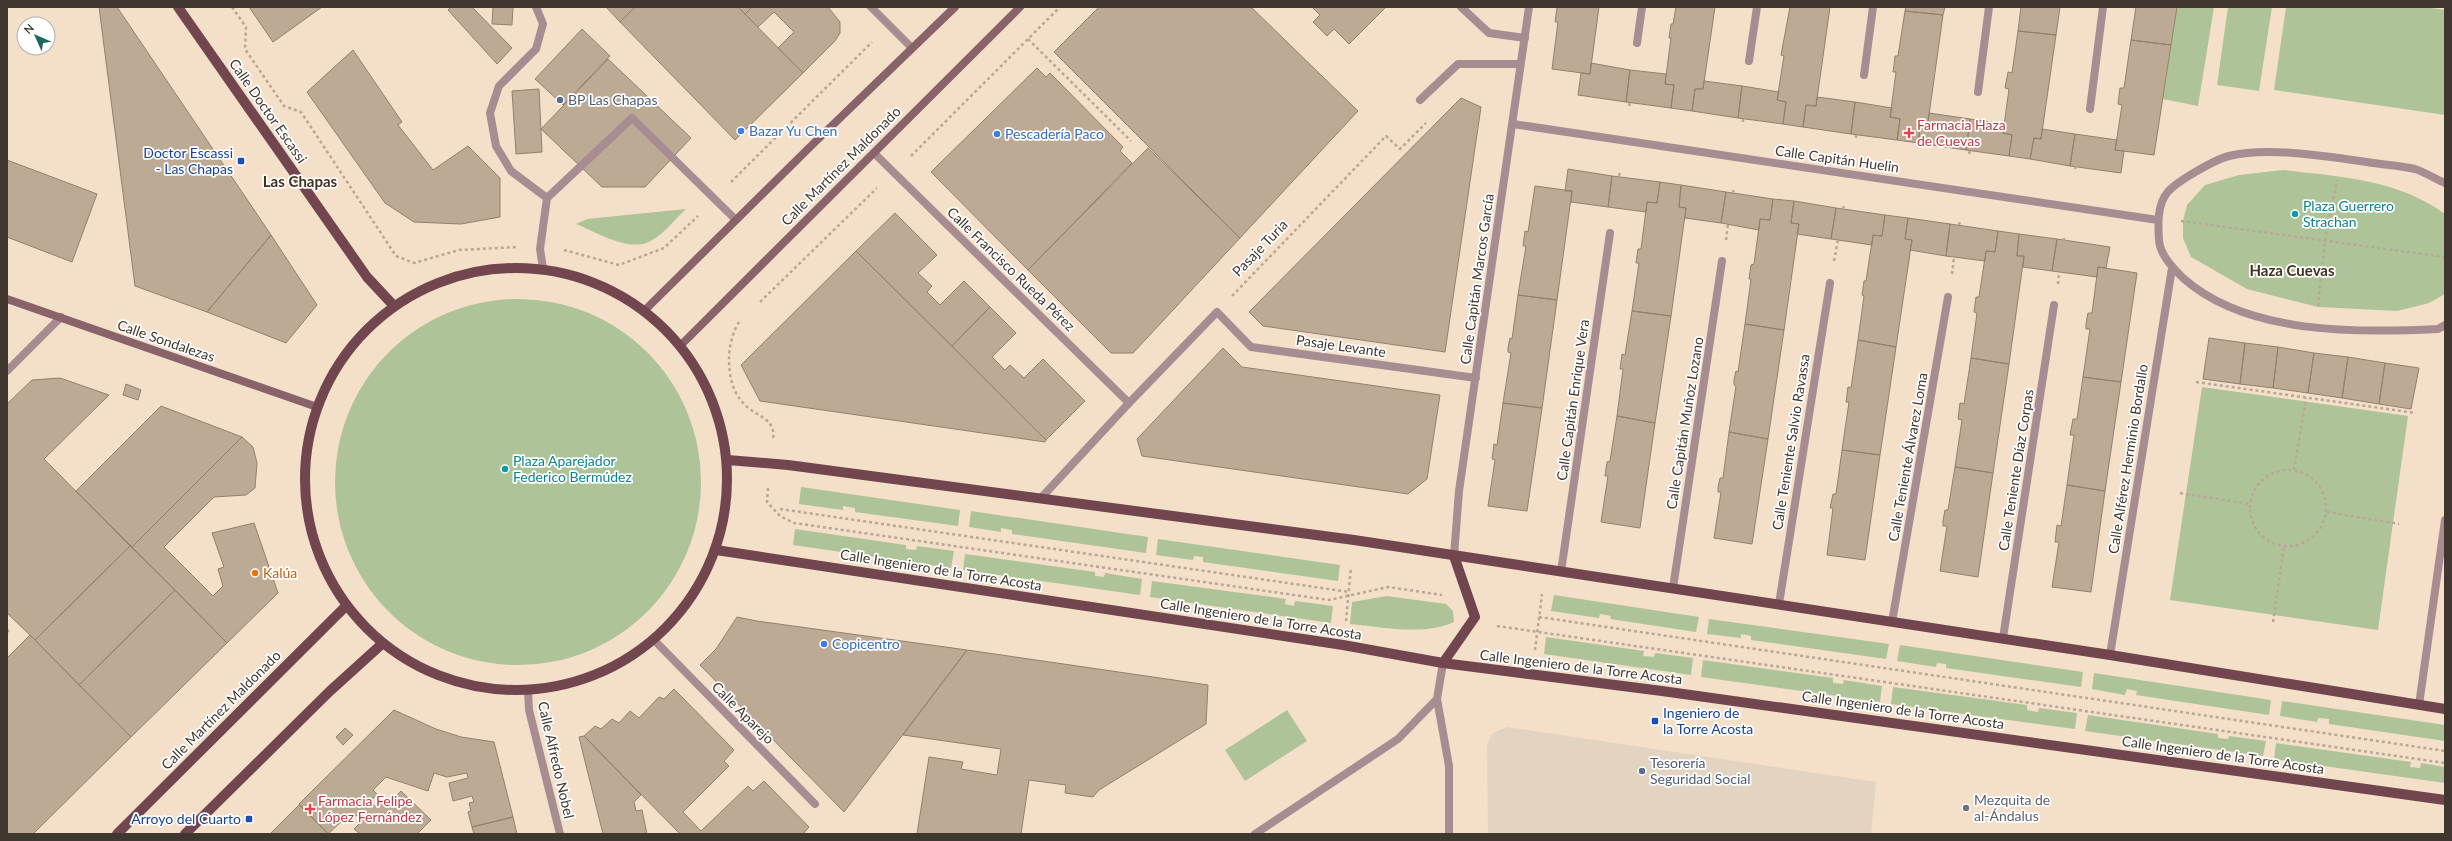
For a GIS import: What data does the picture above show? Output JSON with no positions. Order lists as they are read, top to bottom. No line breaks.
{"streets":{"main road":["Calle Doctor Escassi","Calle Martínez Maldonado","Calle Sondalezas","Calle Ingeniero de la Torre Acosta"],"street":["Calle Capitán Huelin","Calle Francisco Rueda Pérez","Calle Capitán Marcos García","Pasaje Levante","Calle Capitán Enrique Vera","Calle Capitán Muñoz Lozano","Calle Teniente Salvio Ravassa","Calle Teniente Álvarez Loma","Calle Alférez Herminio Bordallo","Calle Teniente Díaz Corpas","Calle Aparejo","Calle Alfredo Nobel"],"path":["Pasaje Turia"]},"crossings":[["Calle Capitán Huelin","Calle Capitán Marcos García"],["Calle Martínez Maldonado","Calle Francisco Rueda Pérez"],["Pasaje Turia","Pasaje Levante"],["Calle Capitán Marcos García","Pasaje Levante"]],"districts":["Las Chapas","Haza Cuevas"],"places":{"other":["BP Las Chapas","Bazar Yu Chen","Pescadería Paco","Plaza Guerrero Strachan","Plaza Aparejador Federico Bermúdez","Kalúa","Copicentro","Tesorería Seguridad Social","Mezquita de al-Ándalus"],"health":["Farmacia Haza de Cuevas","Farmacia Felipe López Fernández"],"transit":["Doctor Escassi - Las Chapas","Ingeniero de la Torre Acosta","Arroyo del Cuarto"]},"north":"top left"}
